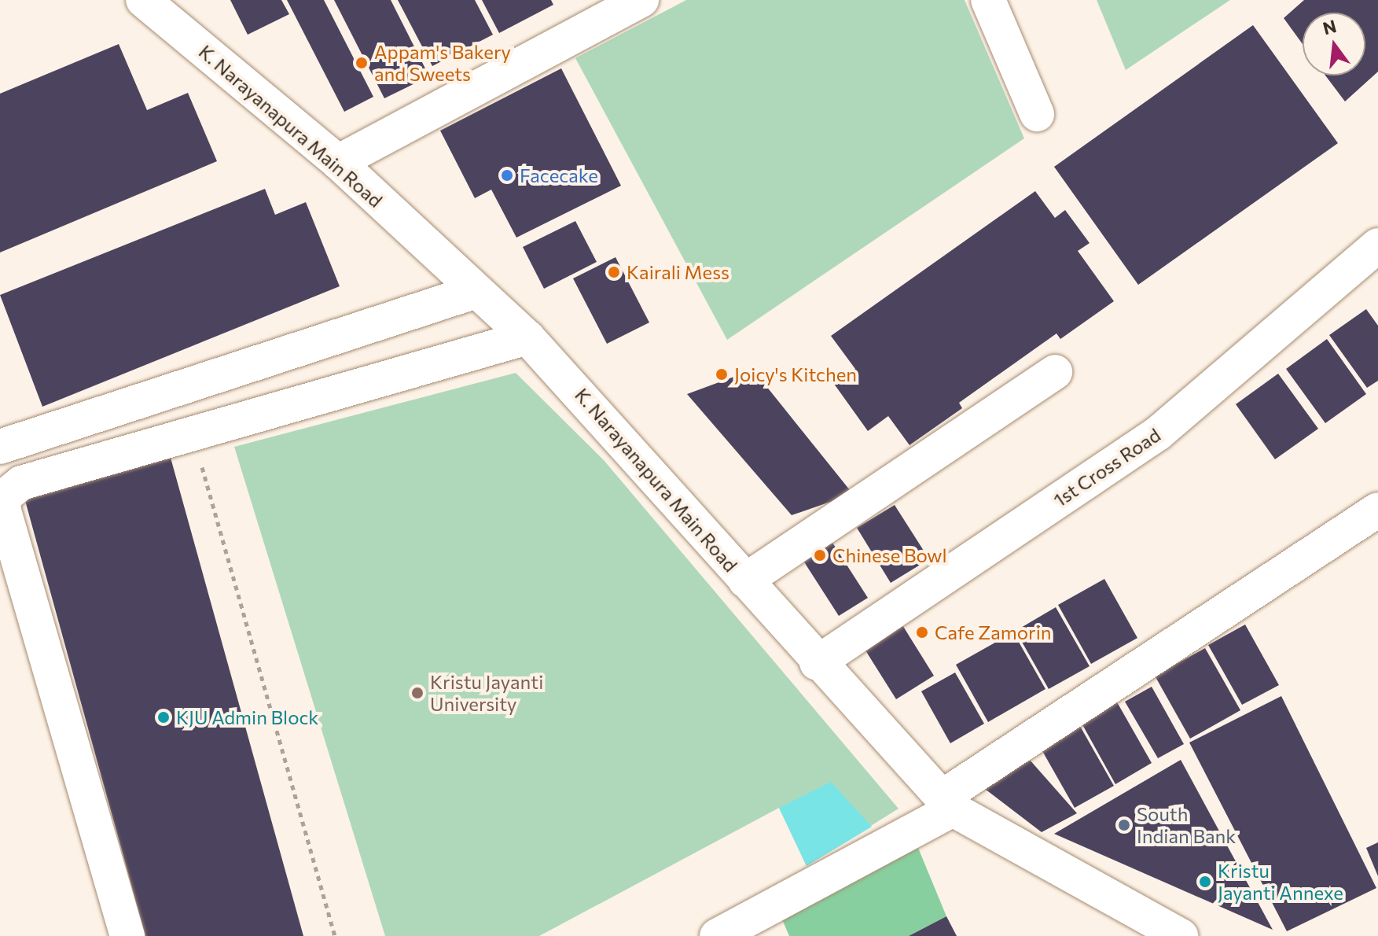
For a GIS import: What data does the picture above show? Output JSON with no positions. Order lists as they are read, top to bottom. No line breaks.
{"streets":{"street":["K. Narayanapura Main Road","1st Cross Road"]},"crossings":[["K. Narayanapura Main Road","1st Cross Road"]],"places":["Appam's Bakery and Sweets","Facecake","Kairali Mess","Joicy's Kitchen","Chinese Bowl","Cafe Zamorin","Kristu Jayanti University","KJU Admin Block","South Indian Bank","Kristu Jayanti Annexe"],"north":"top"}
